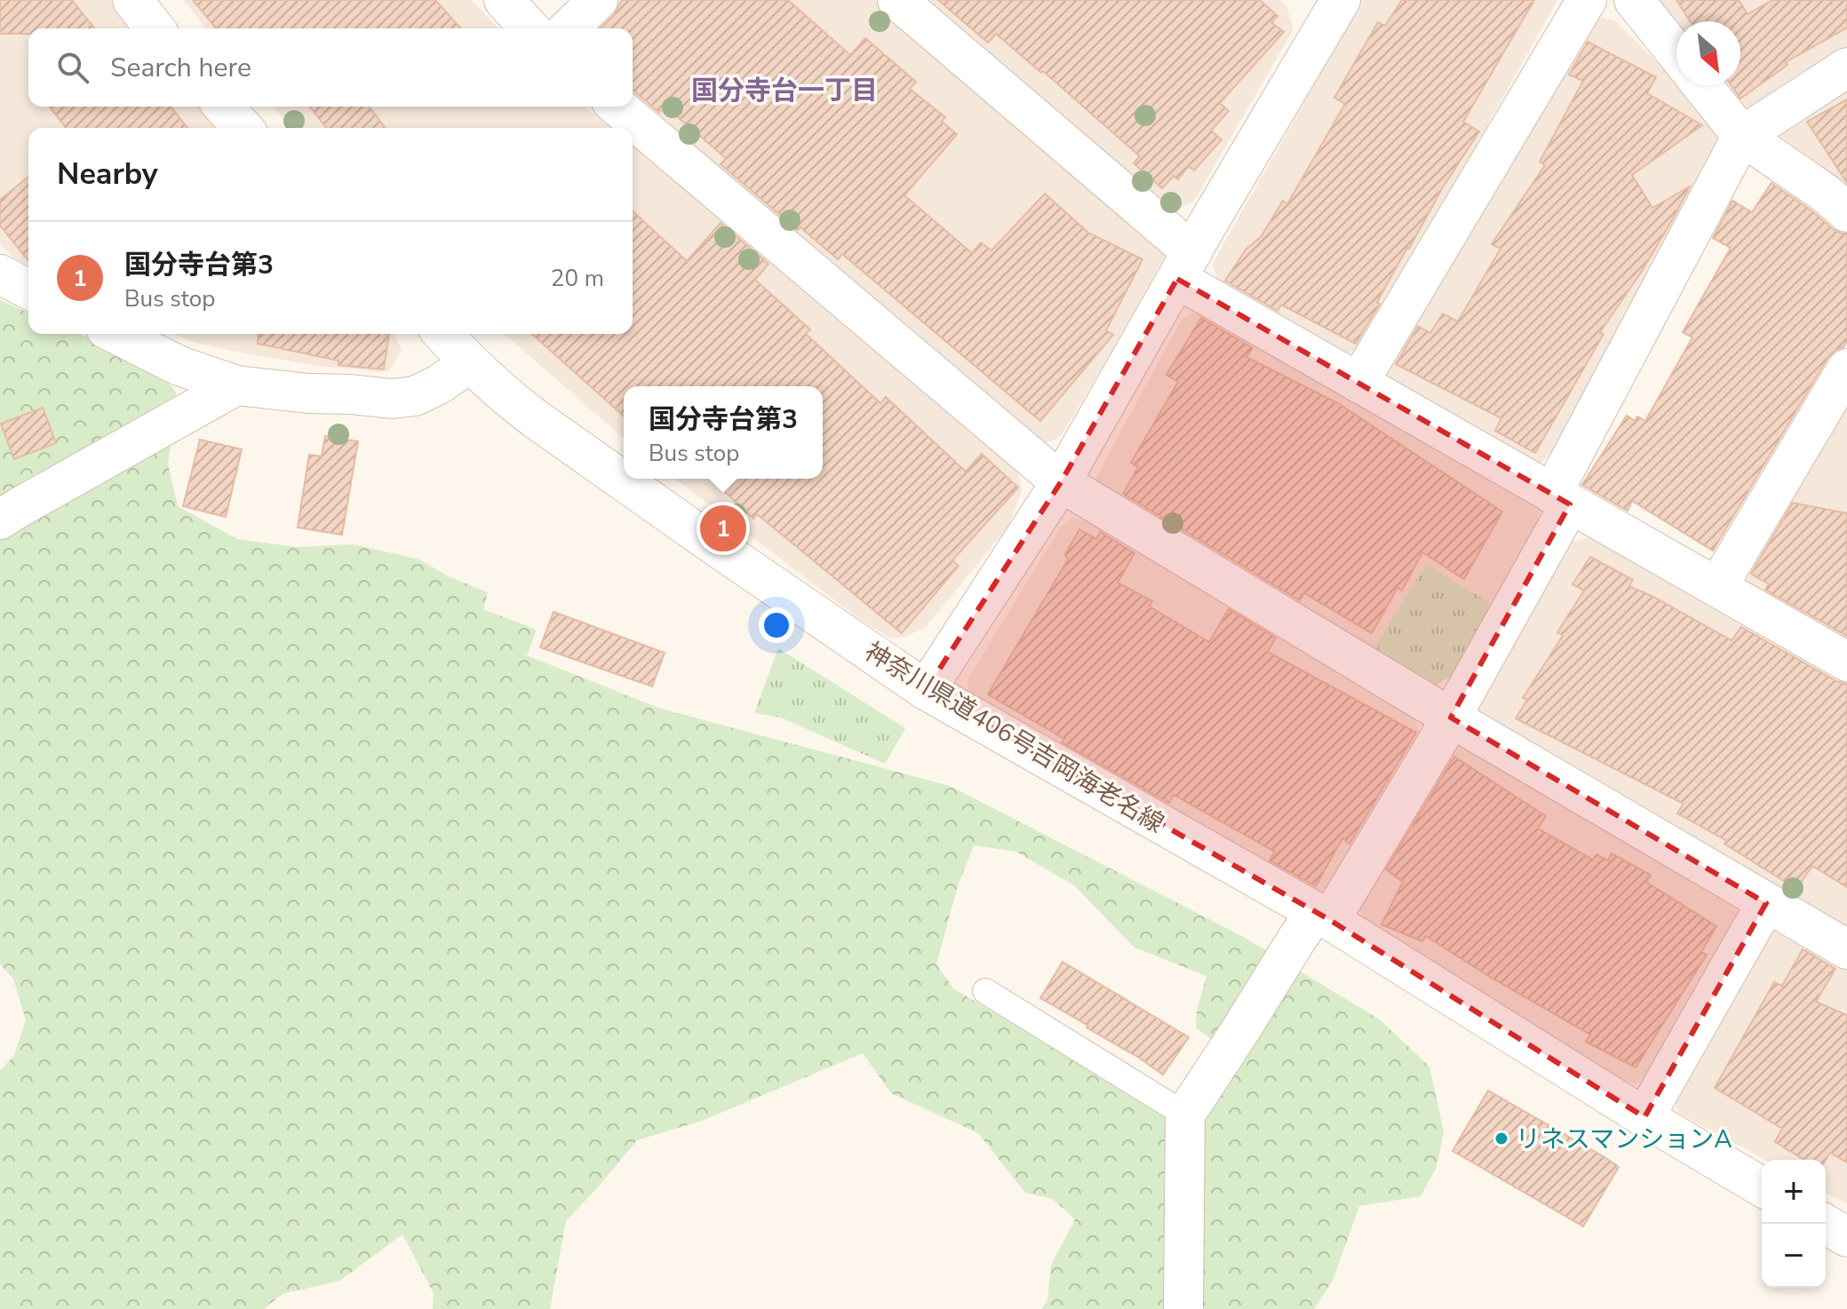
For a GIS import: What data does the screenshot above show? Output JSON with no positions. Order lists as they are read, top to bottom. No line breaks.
{"streets":{"street":["神奈川県道406号吉岡海老名線"]},"districts":["国分寺台一丁目"],"places":["リネスマンションA"],"north":"bottom right","page":{"search":"Search here","heading":"Nearby","list":[{"mark":"1","name":"国分寺台第3","note":"Bus stop","value":"20 m"}],"popup":["国分寺台第3","Bus stop"],"pins":"1","map_buttons":["+","−"]}}
